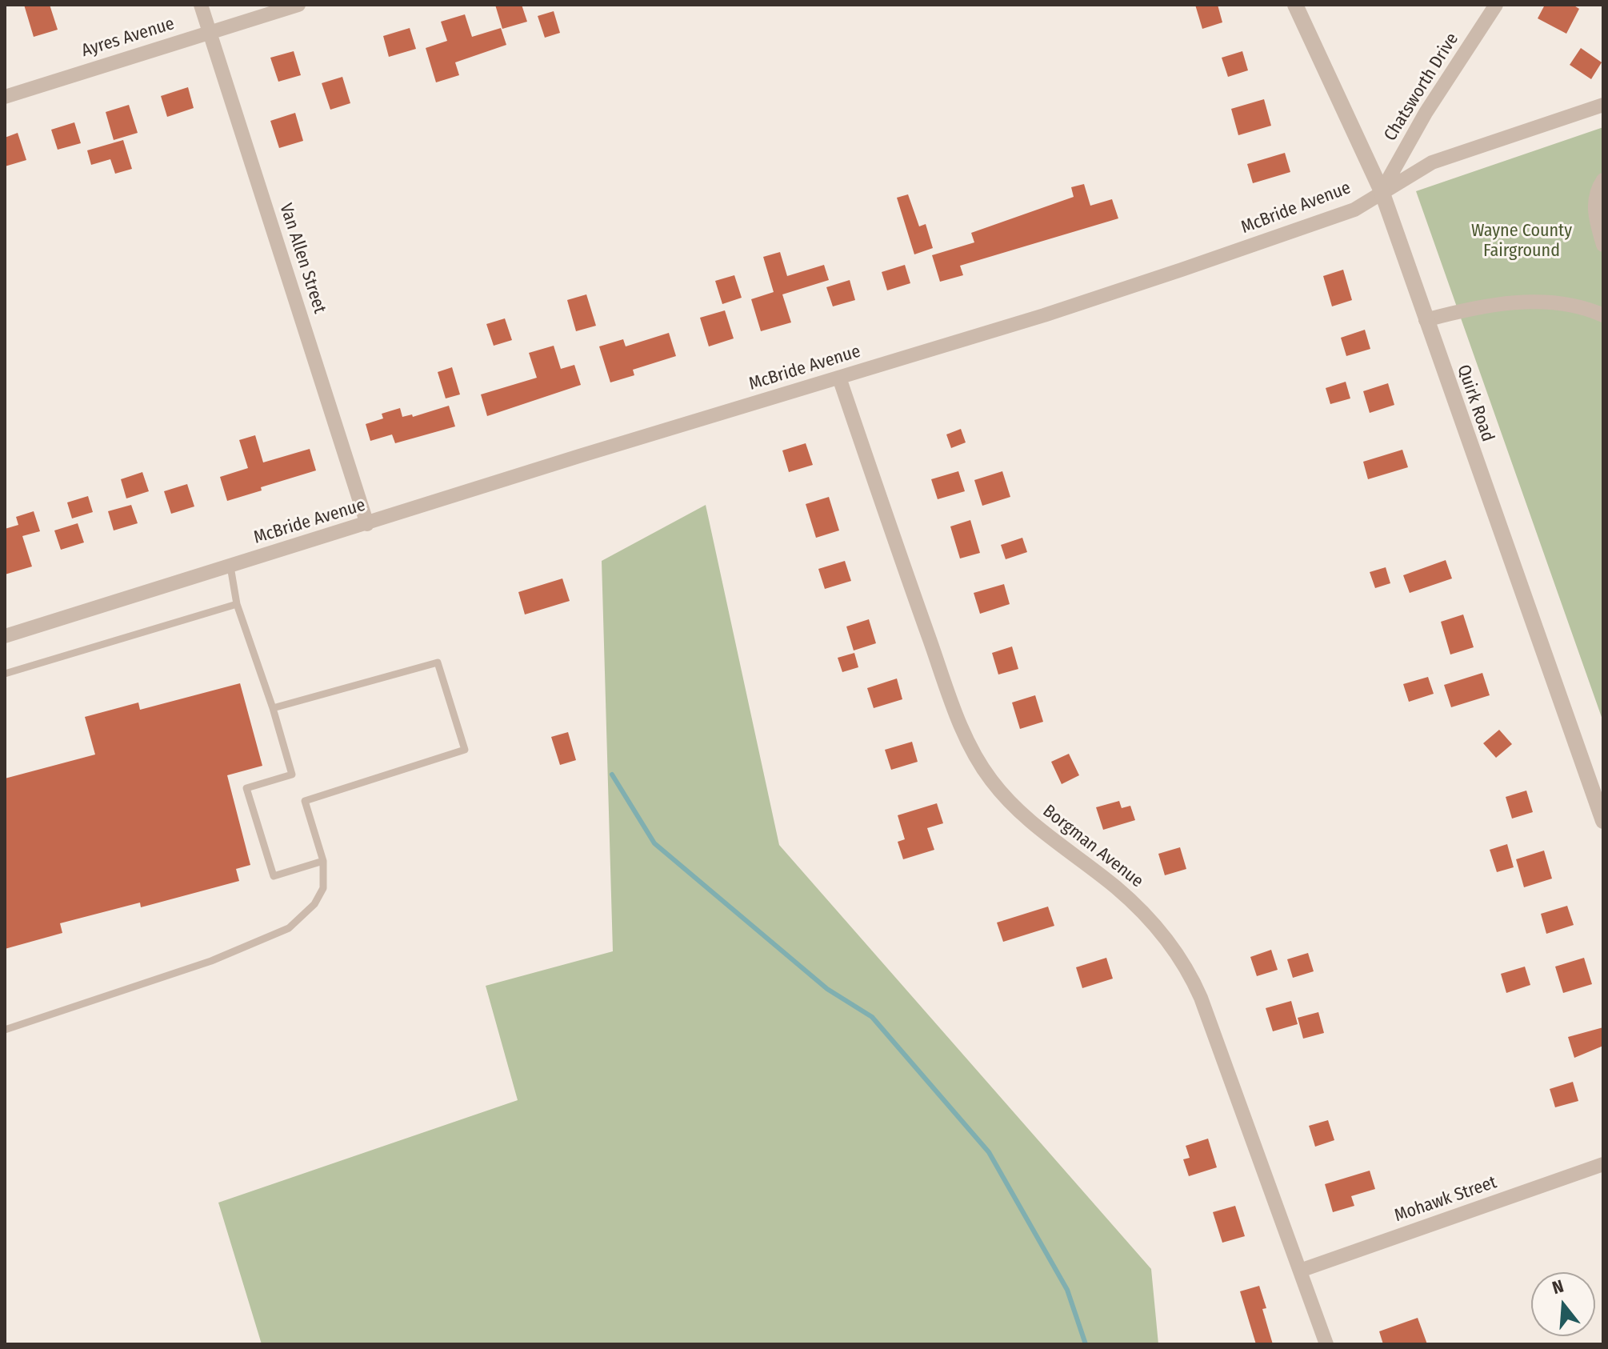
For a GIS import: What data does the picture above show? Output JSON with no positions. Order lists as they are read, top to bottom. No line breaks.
{"streets":{"street":["Ayres Avenue","Chatsworth Drive","McBride Avenue","Van Allen Street","Quirk Road","Borgman Avenue","Mohawk Street"]},"crossings":[["Ayres Avenue","Van Allen Street"],["Chatsworth Drive","McBride Avenue"],["Chatsworth Drive","Quirk Road"],["McBride Avenue","Van Allen Street"],["McBride Avenue","Quirk Road"],["McBride Avenue","Borgman Avenue"],["Borgman Avenue","Mohawk Street"]],"parks":["Wayne County Fairground"],"north":"top"}
